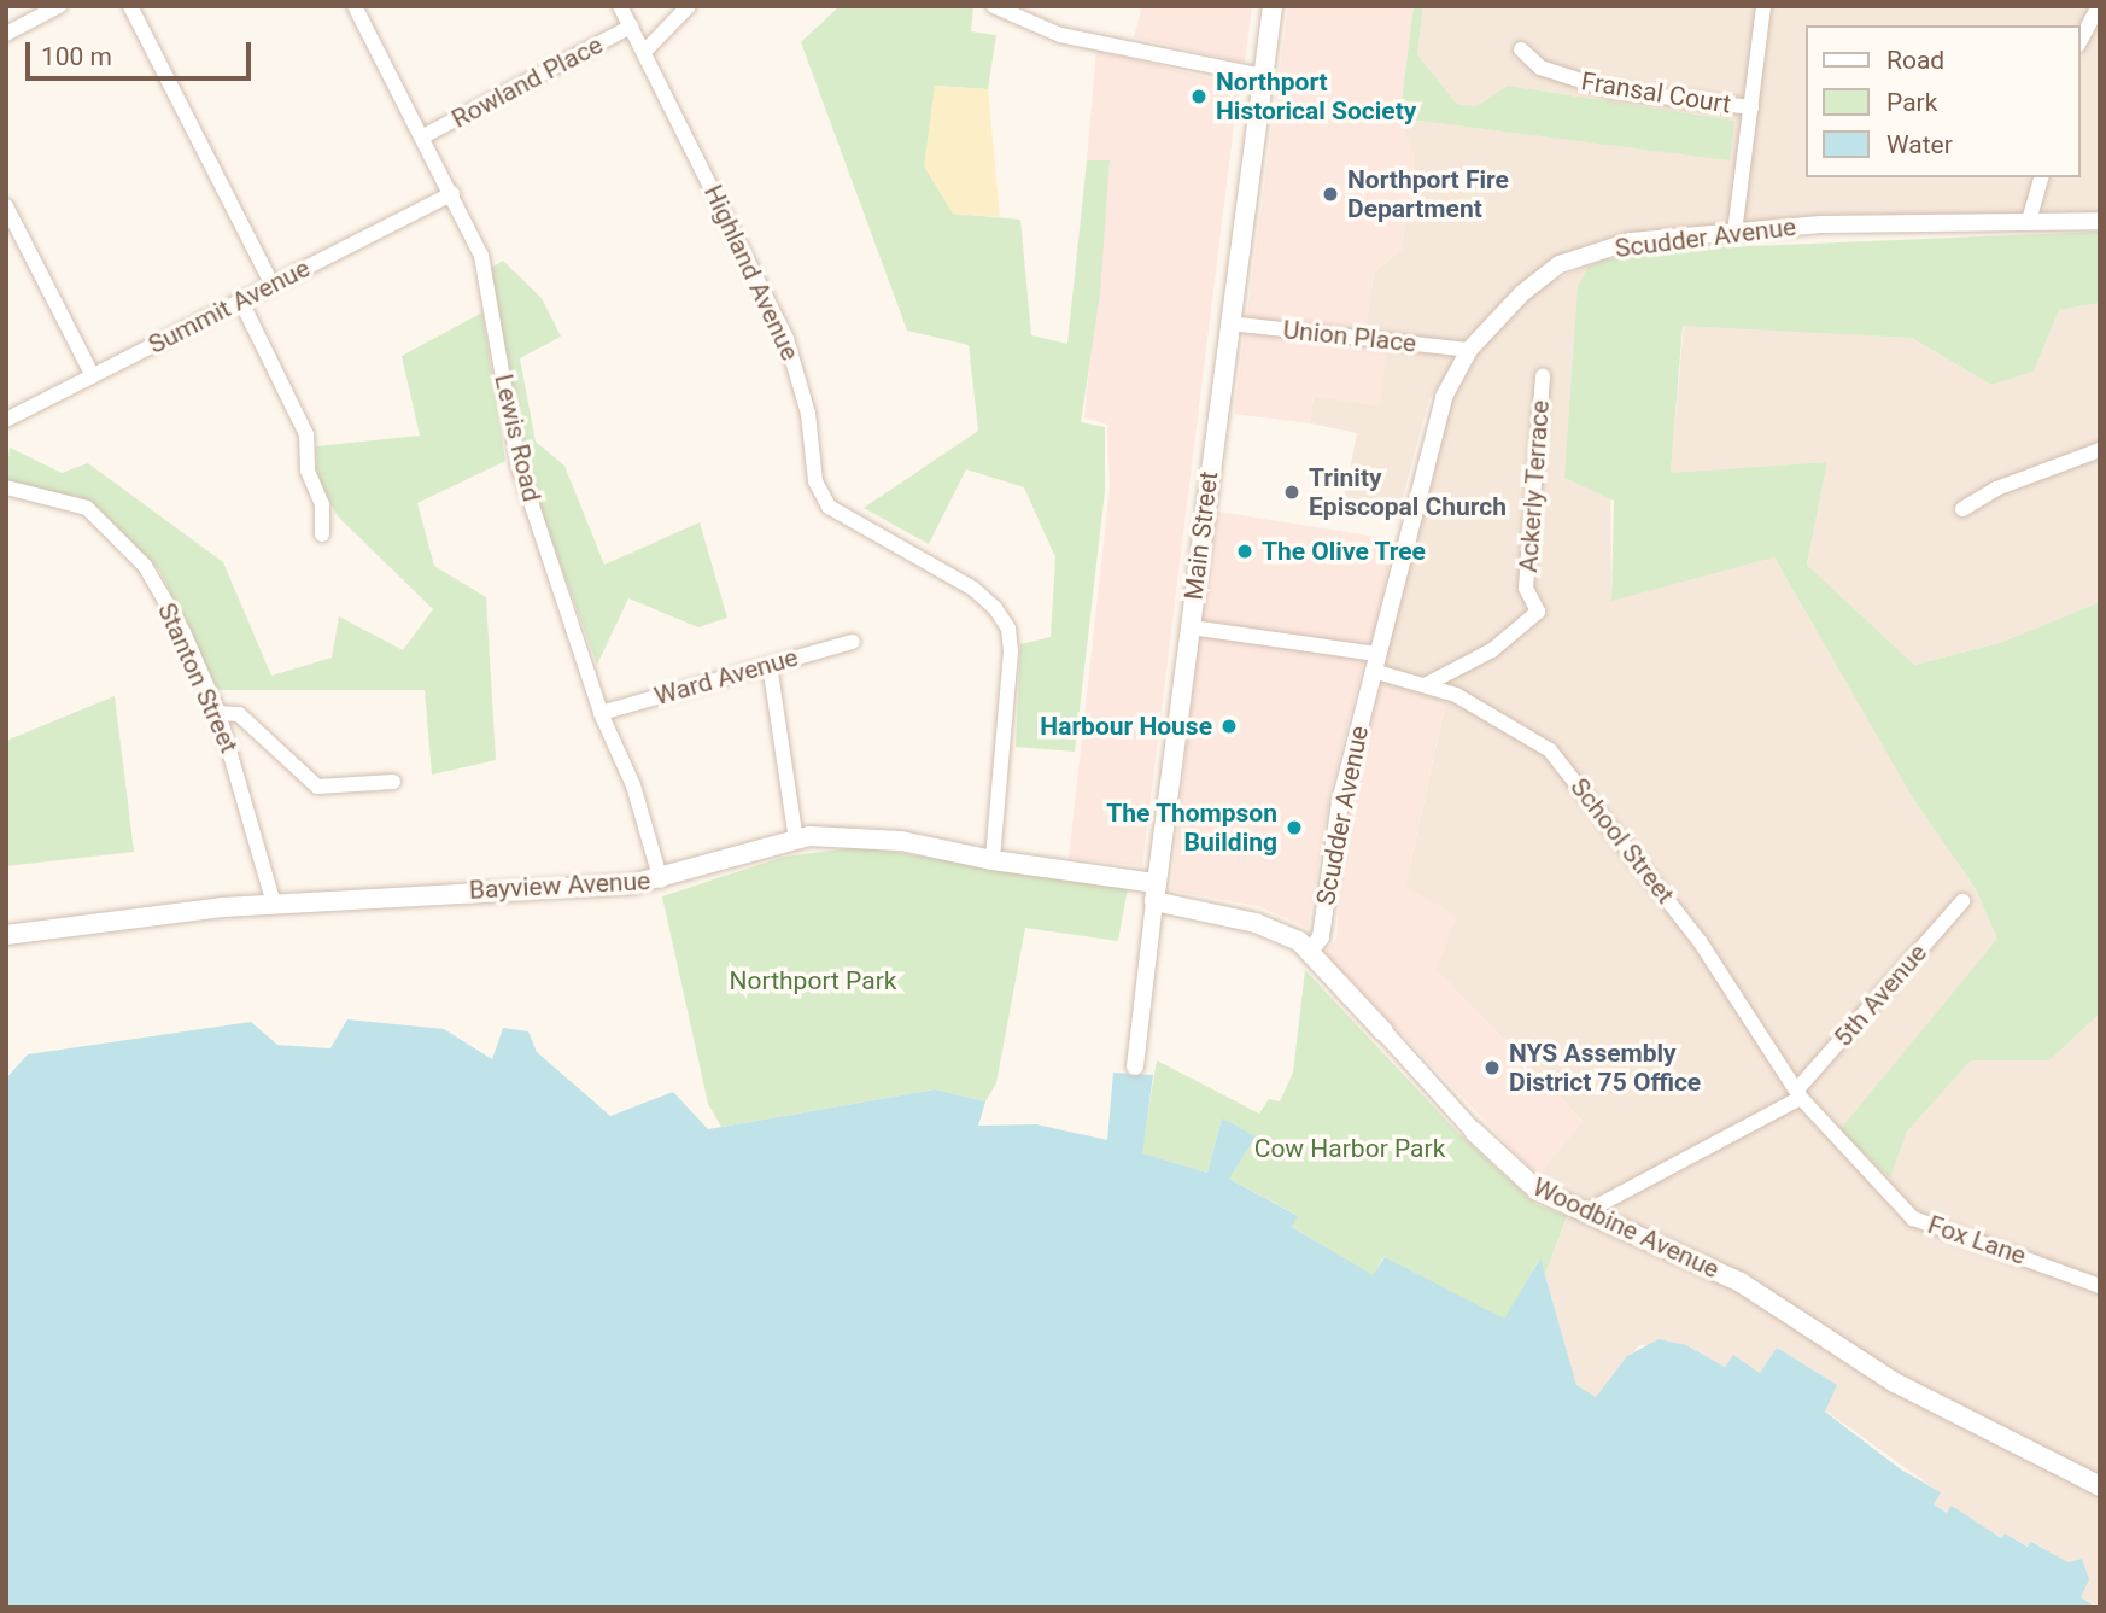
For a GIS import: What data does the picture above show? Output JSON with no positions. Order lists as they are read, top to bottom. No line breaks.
{"streets":{"main road":["Main Street","Bayview Avenue","Woodbine Avenue"],"street":["Rowland Place","Fransal Court","Scudder Avenue","Highland Avenue","Summit Avenue","Union Place","Lewis Road","Ackerly Terrace","Ward Avenue","Stanton Street","School Street","5th Avenue","Fox Lane"]},"crossings":[["Rowland Place","Highland Avenue"],["Rowland Place","Lewis Road"],["Scudder Avenue","Union Place"],["Scudder Avenue","School Street"],["Scudder Avenue","Woodbine Avenue"],["Highland Avenue","Bayview Avenue"],["Summit Avenue","Lewis Road"],["Union Place","Main Street"],["Lewis Road","Ward Avenue"],["Lewis Road","Bayview Avenue"],["Ackerly Terrace","School Street"],["Main Street","School Street"],["Main Street","Bayview Avenue"],["Main Street","Woodbine Avenue"],["Stanton Street","Bayview Avenue"],["School Street","5th Avenue"],["School Street","Fox Lane"],["Bayview Avenue","Woodbine Avenue"],["5th Avenue","Woodbine Avenue"],["5th Avenue","Fox Lane"]],"parks":["Northport Park","Cow Harbor Park"],"places":["Northport Historical Society","Northport Fire Department","Trinity Episcopal Church","The Olive Tree","Harbour House","The Thompson Building","NYS Assembly District 75 Office"],"legend":["Road","Park","Water"],"scale_bar":"100 m"}
